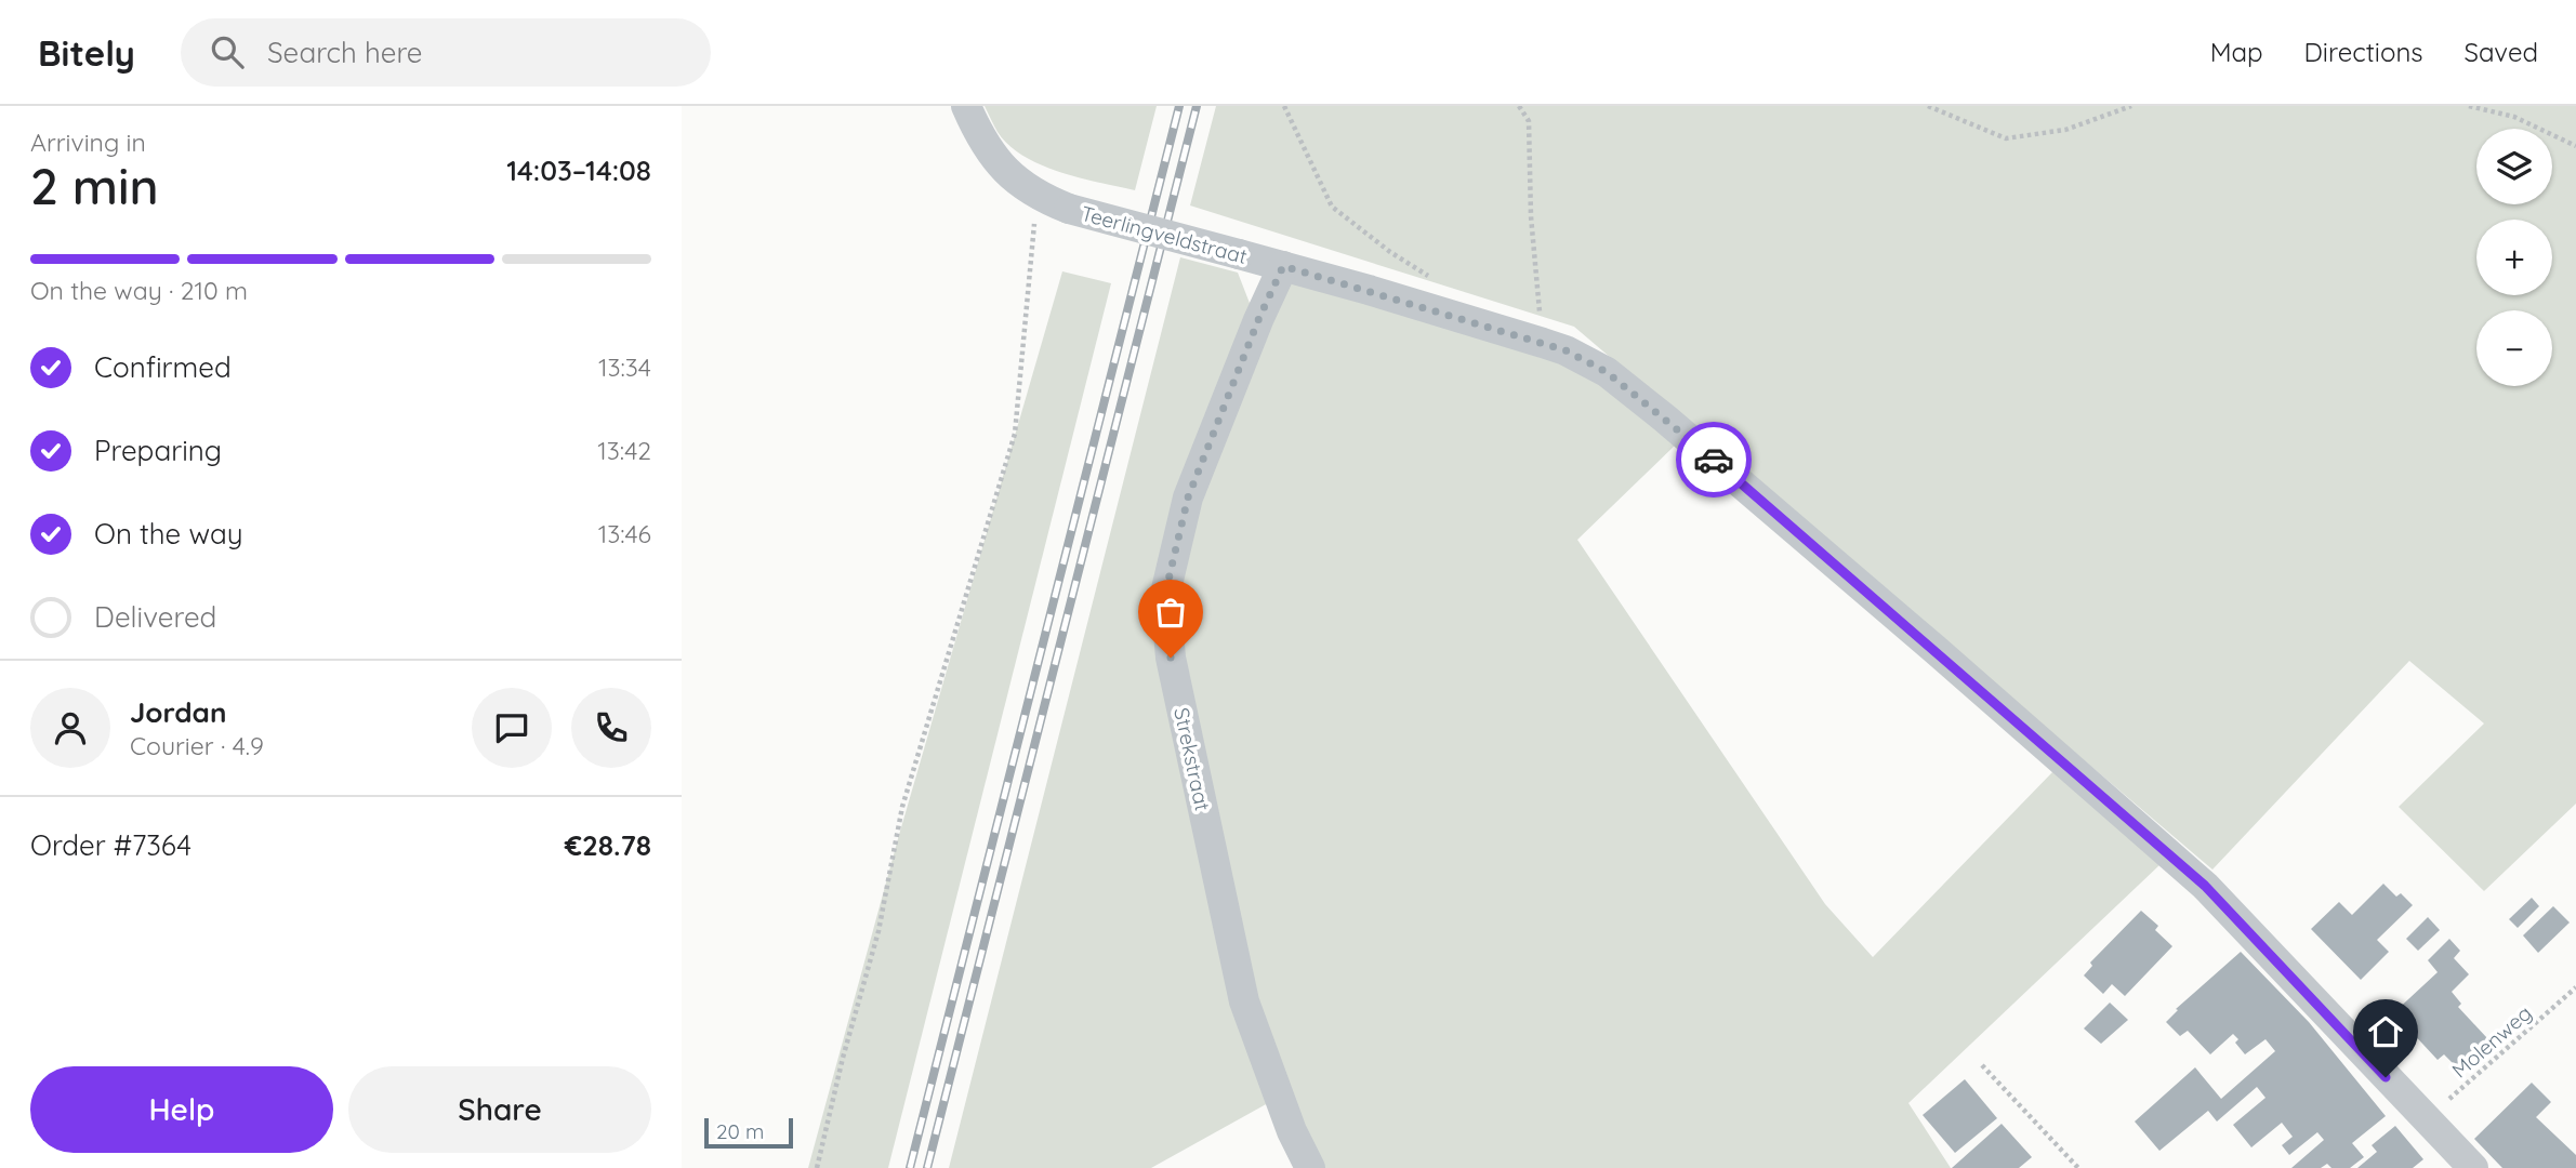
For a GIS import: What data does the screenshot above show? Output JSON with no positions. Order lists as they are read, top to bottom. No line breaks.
{"streets":{"street":["Teerlingveldstraat","Strekstraat"],"path":["Molenweg"]},"crossings":[["Teerlingveldstraat","Strekstraat"],["Teerlingveldstraat","Molenweg"]],"scale_bar":"20 m","page":{"header":"Bitely","search":"Search here","nav":["Map","Directions","Saved"],"heading":["2 min","Arriving in","14:03–14:08"],"panel":["Jordan","Courier · 4.9","Order #7364","€28.78"],"map_buttons":["+","−"],"bar":"On the way · 210 m","list":[["Confirmed","13:34"],["Preparing","13:42"],["On the way","13:46"],"Delivered"],"buttons":["Help","Share"],"scale":"20 m"}}
